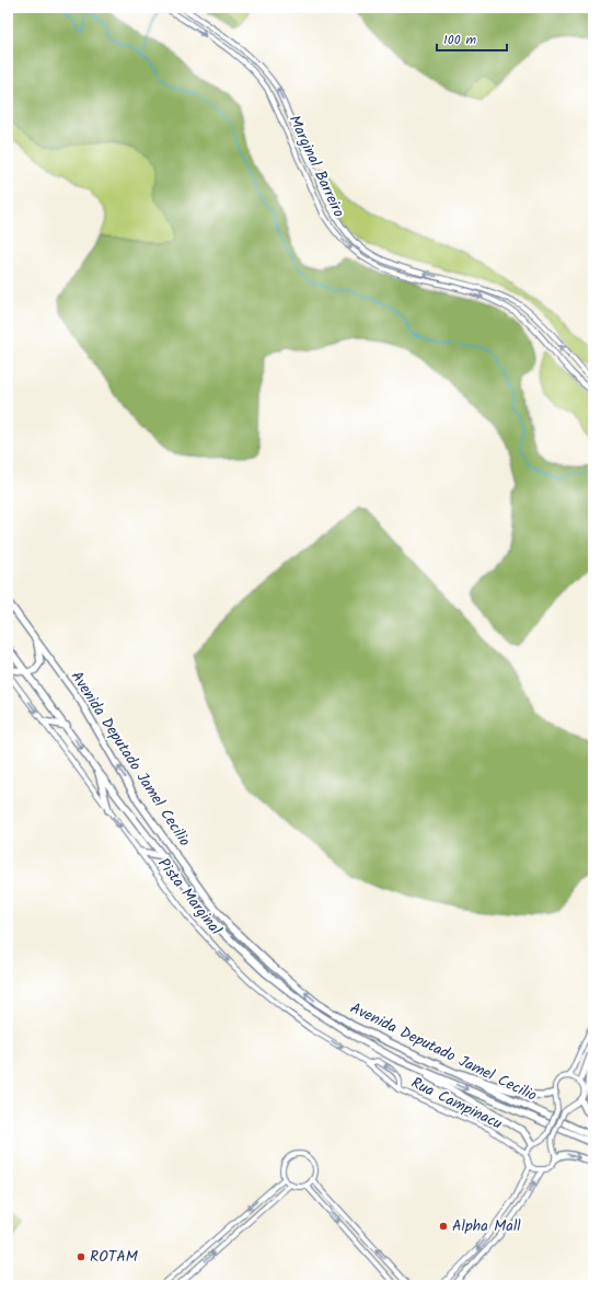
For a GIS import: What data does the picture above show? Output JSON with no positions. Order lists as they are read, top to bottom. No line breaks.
{"streets":{"highway":["Avenida Deputado Jamel Cecilio"],"street":["Marginal Barreiro","Pista Marginal","Rua Campinacu"]},"crossings":[["Pista Marginal","Rua Campinacu"]],"one_way":["Pista Marginal"],"places":["Alpha Mall","ROTAM"],"scale_bar":"100 m"}
